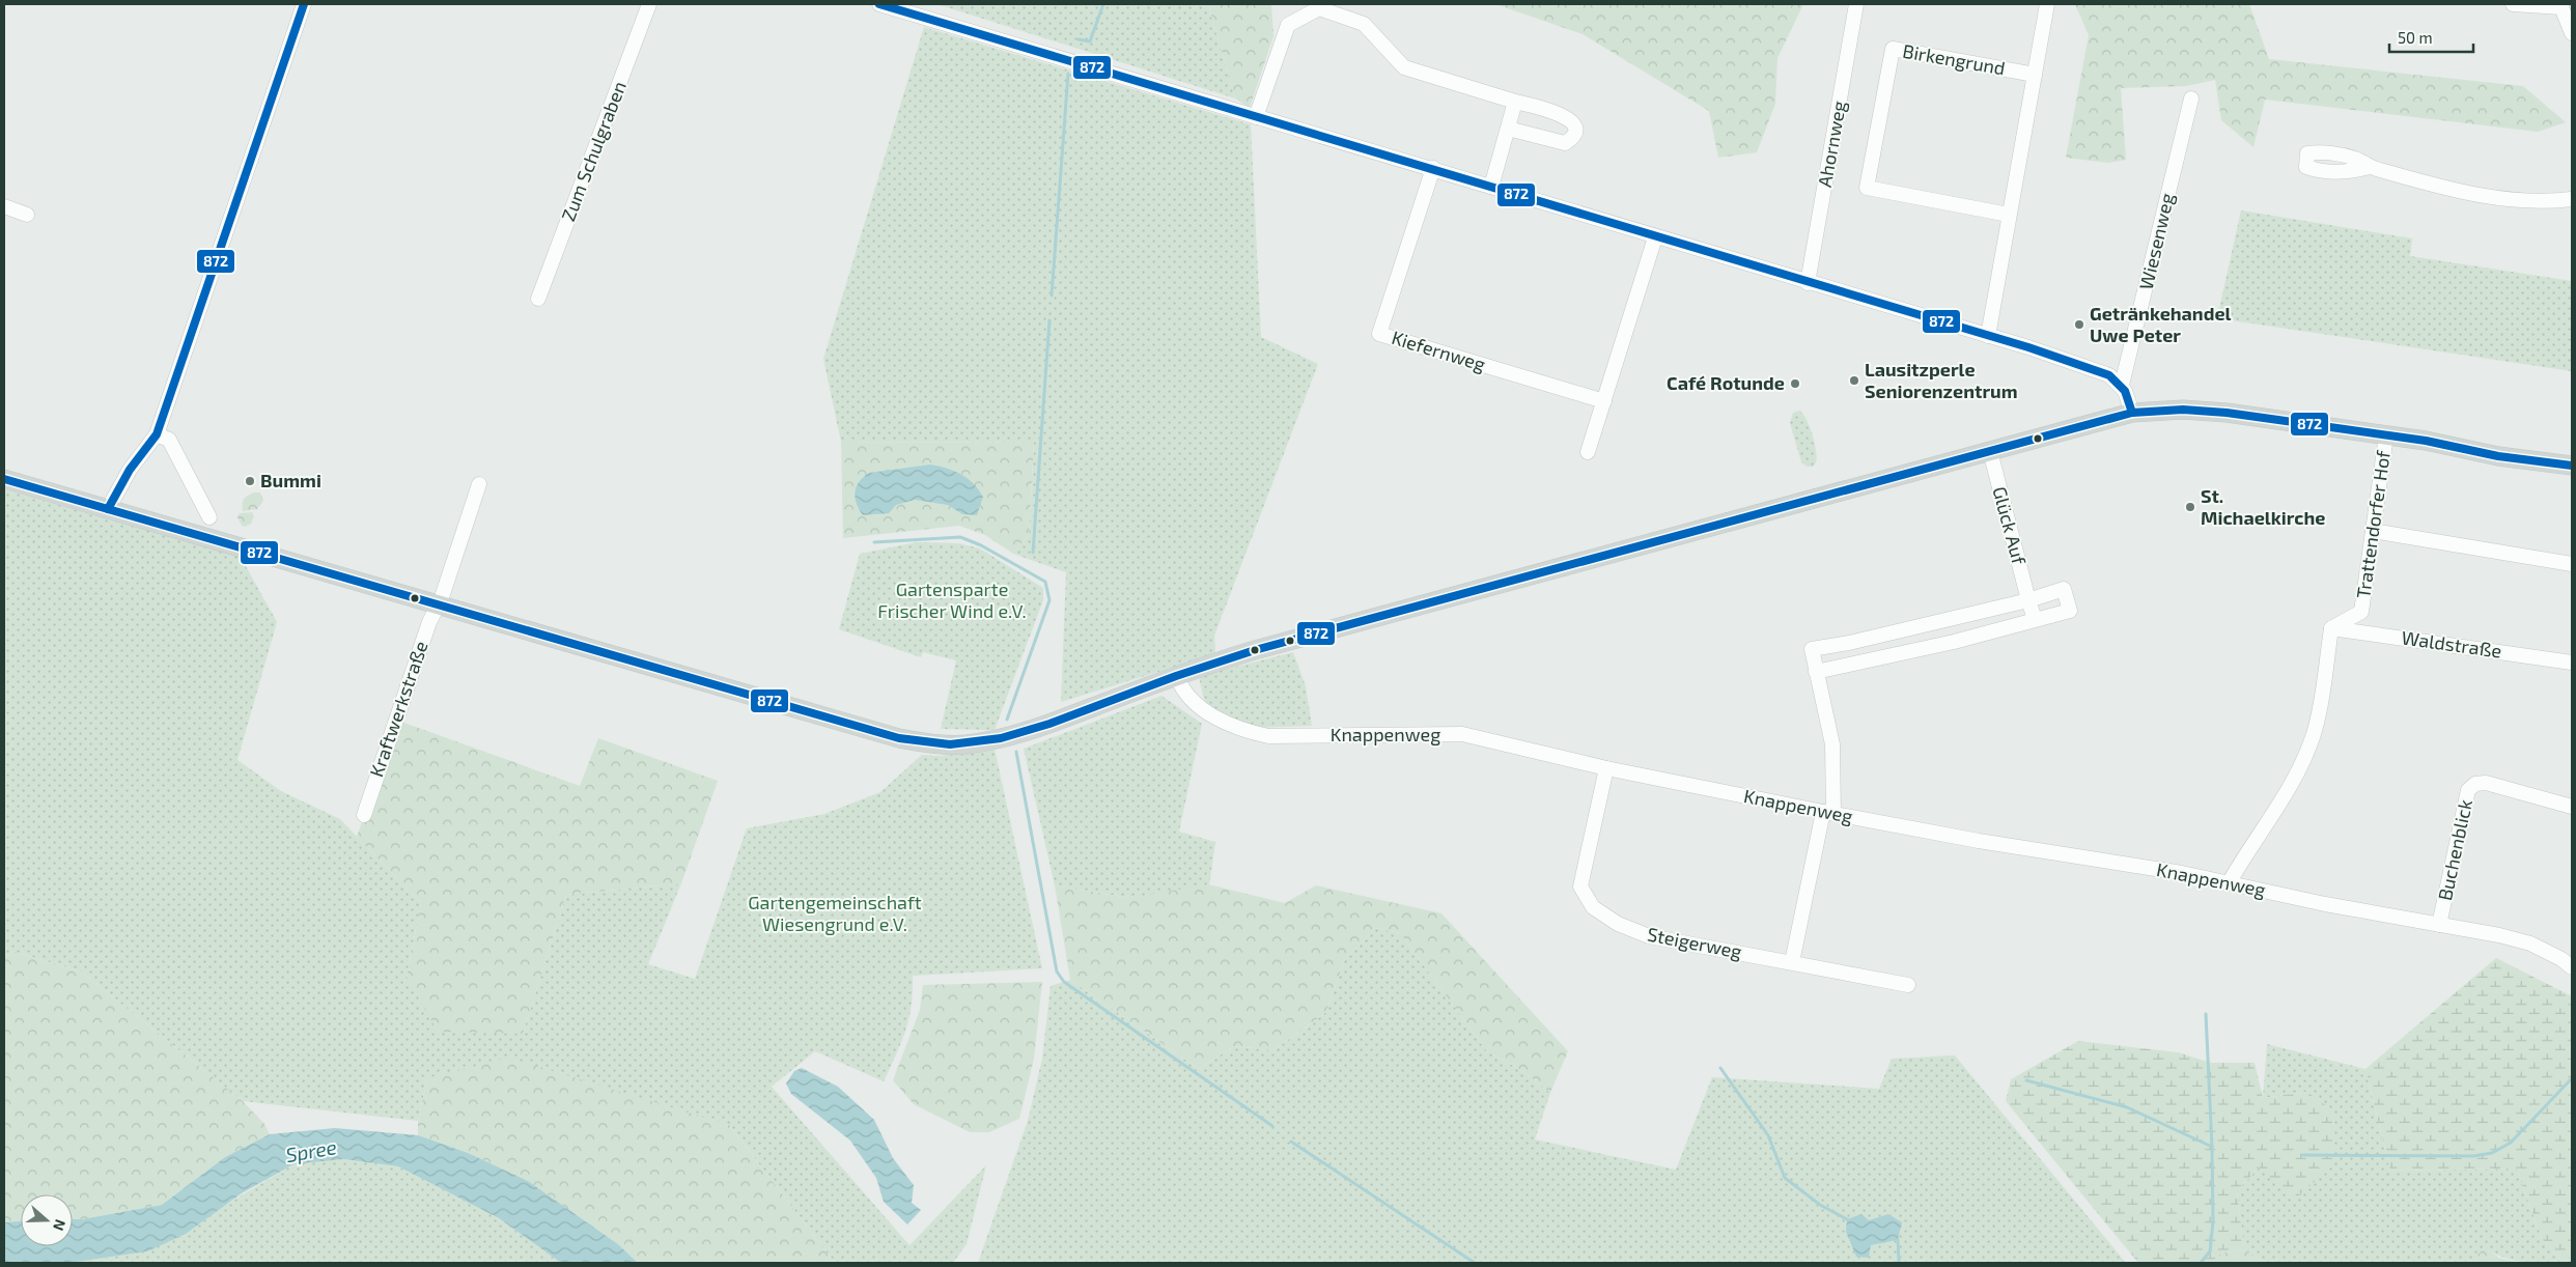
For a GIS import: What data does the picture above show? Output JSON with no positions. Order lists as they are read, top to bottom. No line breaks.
{"streets":{"street":["Birkengrund","Ahornweg","Zum Schulgraben","Wiesenweg","Kiefernweg","Trattendorfer Hof","Glück Auf","Waldstraße","Kraftwerkstraße","Knappenweg","Buchenblick","Steigerweg"]},"crossings":[["Trattendorfer Hof","Waldstraße"],["Knappenweg","Buchenblick"],["Knappenweg","Steigerweg"]],"water":["Spree"],"parks":["Gartensparte Frischer Wind e.V.","Gartengemeinschaft Wiesengrund e.V."],"places":["Getränkehandel Uwe Peter","Lausitzperle Seniorenzentrum","Café Rotunde","Bummi","St. Michaelkirche"],"lines":["transit line 872"],"scale_bar":"50 m","north":"right"}
